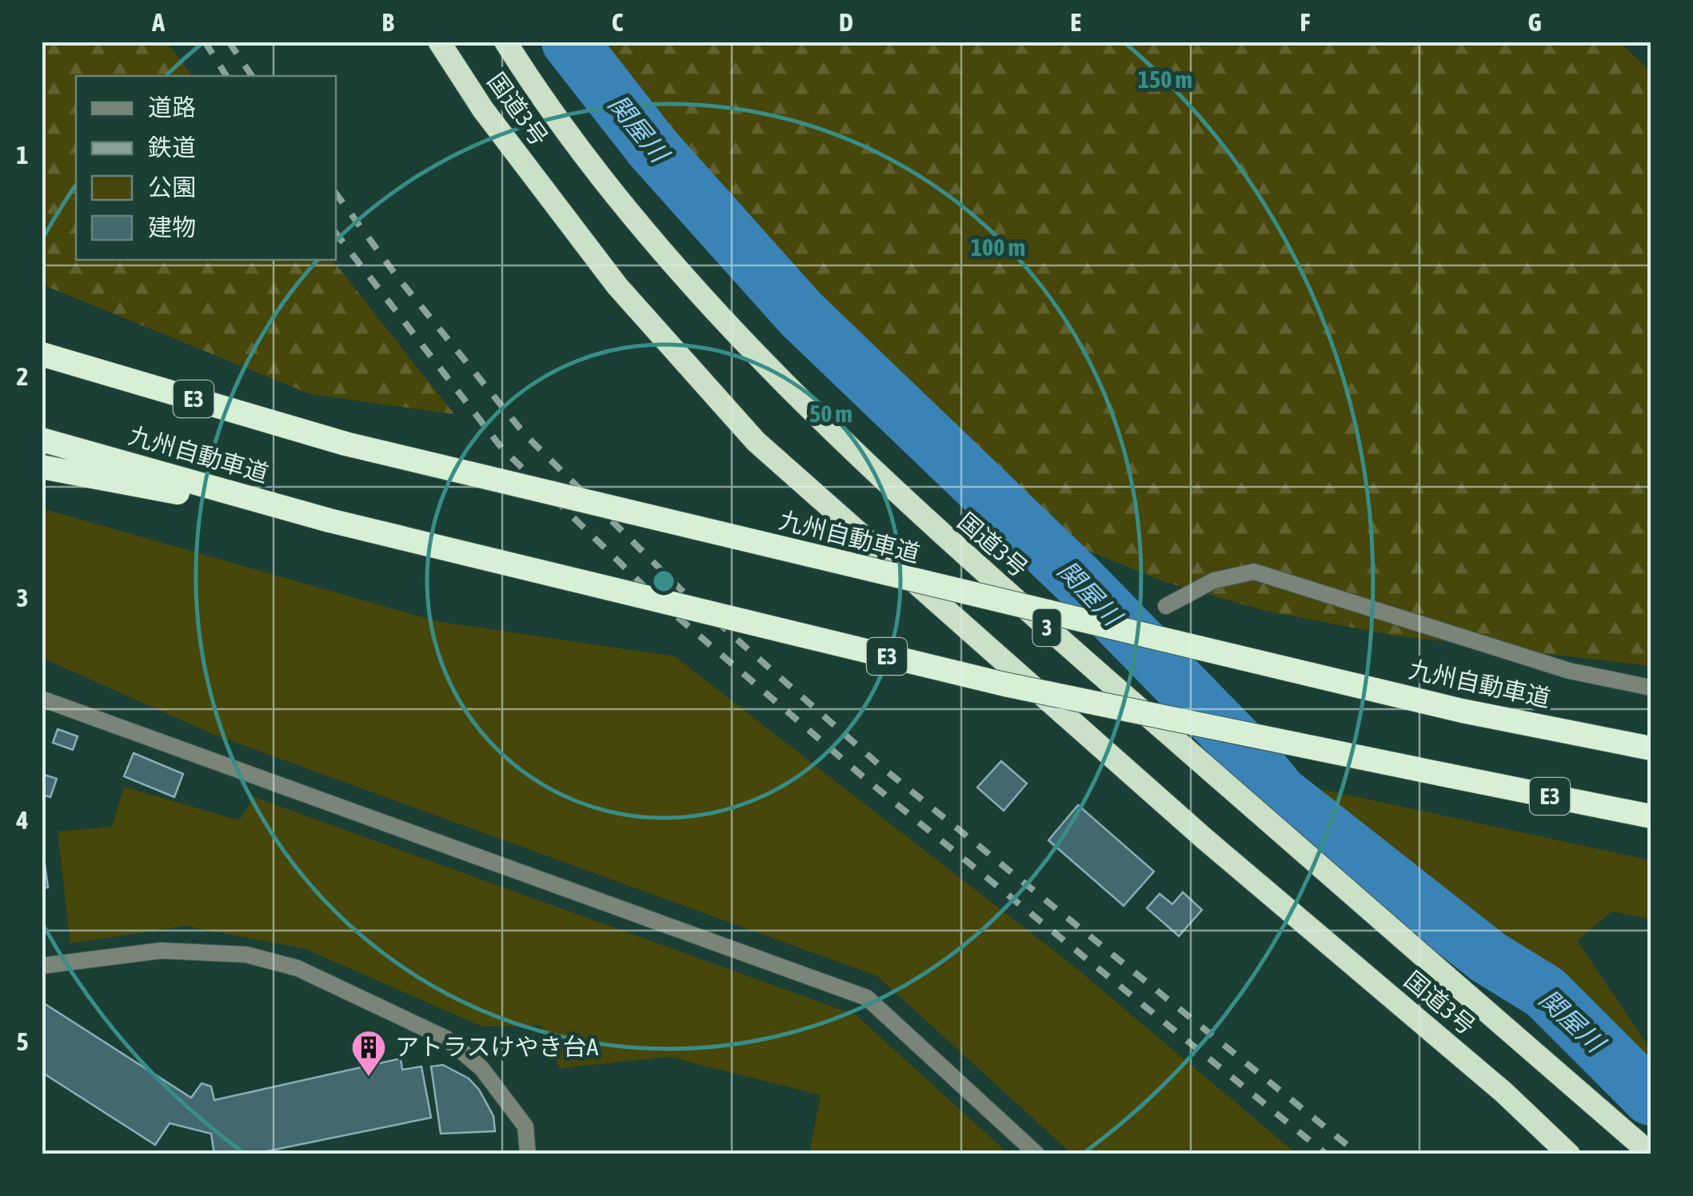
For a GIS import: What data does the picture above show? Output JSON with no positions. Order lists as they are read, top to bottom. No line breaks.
{"streets":{"highway":["国道3号","E3","九州自動車道","3"]},"water":["関屋川"],"places":{"building":["アトラスけやき台A"]},"legend":["道路","鉄道","公園","建物"],"grid":{"columns":["A","B","C","D","E","F","G"],"rows":["1","2","3","4","5"]},"rings":["150 m","100 m","50 m"]}
